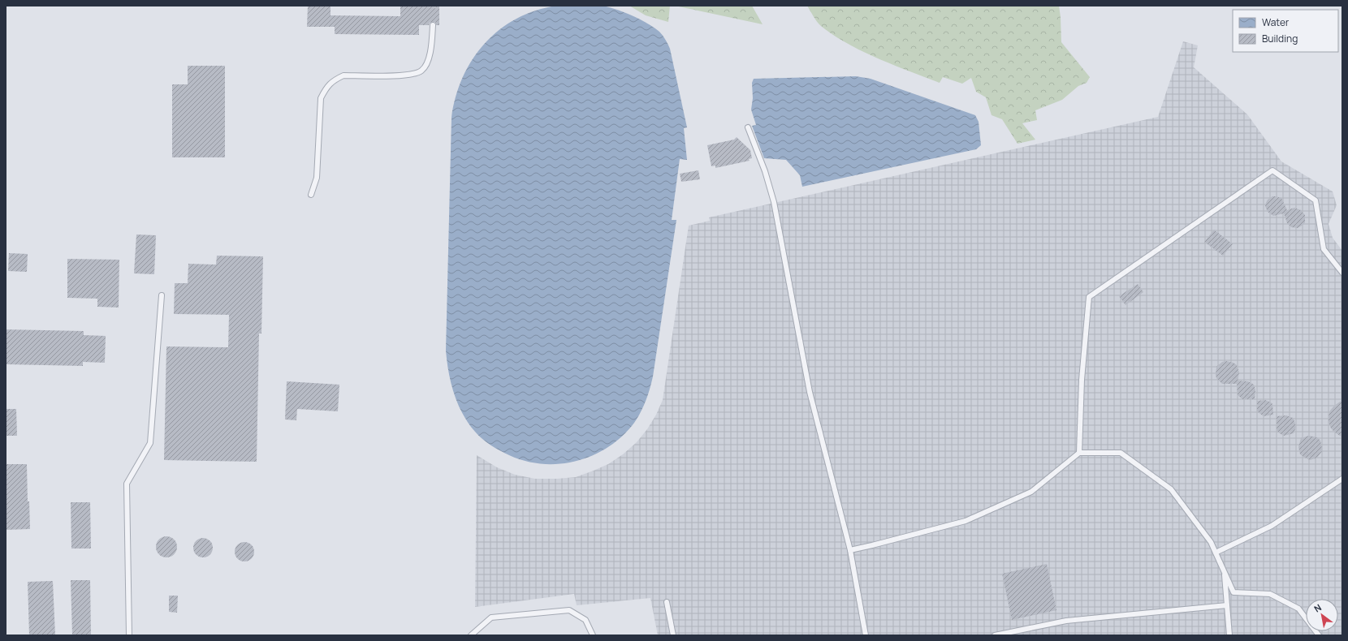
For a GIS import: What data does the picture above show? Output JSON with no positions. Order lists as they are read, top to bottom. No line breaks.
{"legend":["Water","Building"],"north":"top left"}
